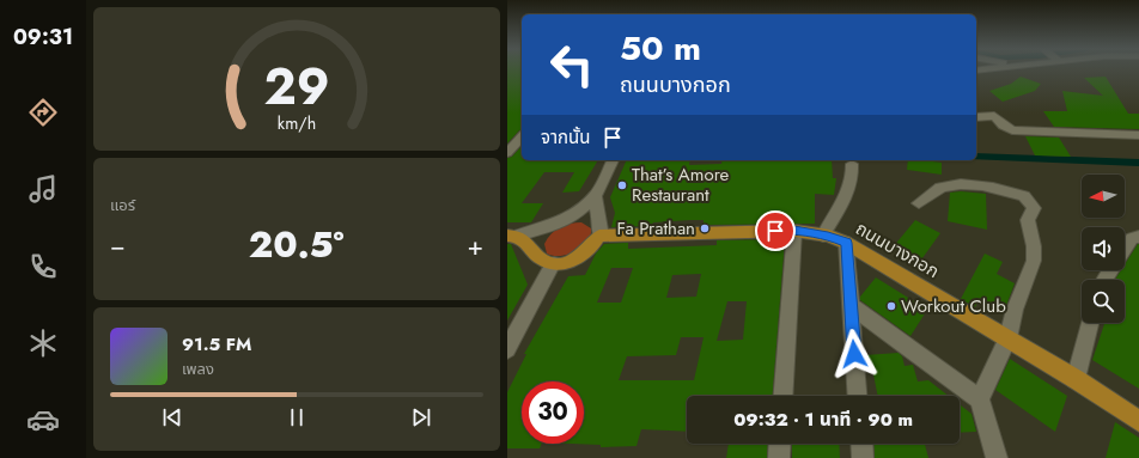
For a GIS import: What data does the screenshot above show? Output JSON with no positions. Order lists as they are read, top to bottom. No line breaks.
{"streets":{"main road":["ถนนบางกอก"]},"places":["That’s Amore Restaurant","Fa Prathan","Workout Club"],"north":"left","page":{"tabs":"09:31","turn":["50 m","ถนนบางกอก"],"then":"จากนั้น","tile":"แอร์","heat":["−","20.5°","+"],"song":["91.5 FM","เพลง"],"limit":"30","trip":"09:32 · 1 นาที · 90 m","gauge":["29","km/h"]}}
